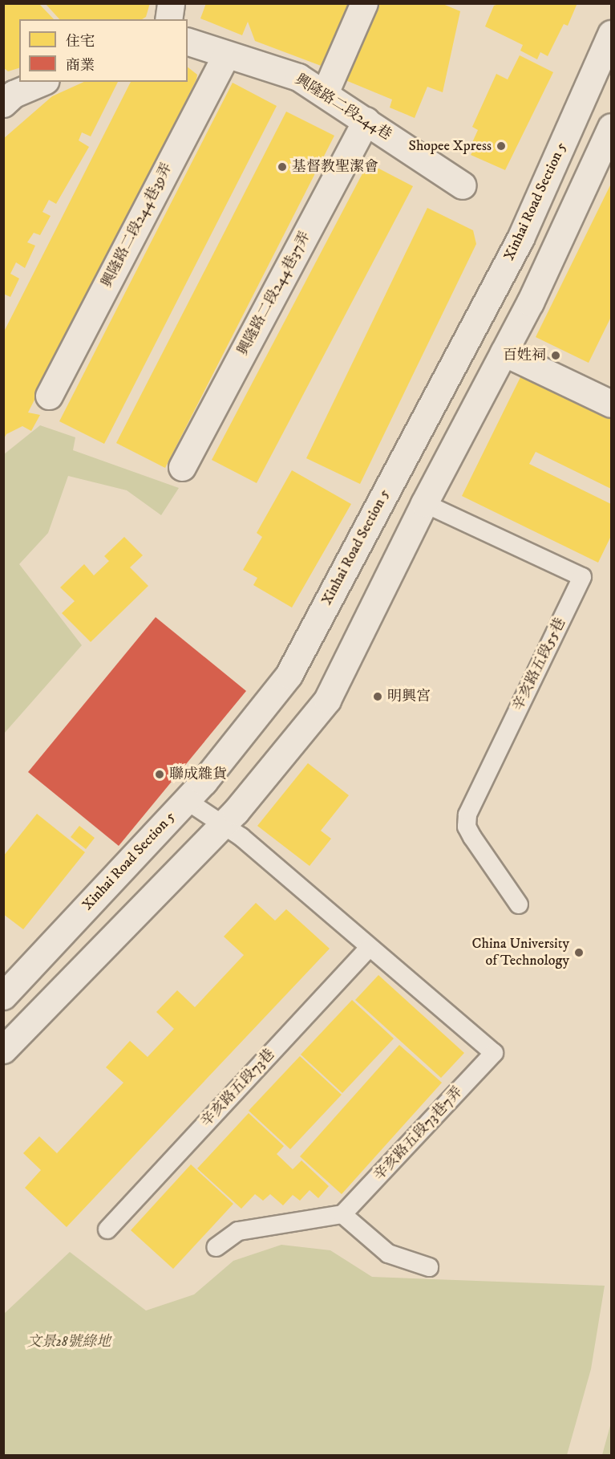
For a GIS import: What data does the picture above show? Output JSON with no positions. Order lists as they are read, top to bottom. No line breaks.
{"streets":{"main road":["興隆路二段244巷","Xinhai Road Section 5","興隆路二段244巷39弄","興隆路二段244巷37弄"],"lane":["辛亥路五段55巷","辛亥路五段73巷","辛亥路五段73巷7弄"]},"crossings":[["興隆路二段244巷","興隆路二段244巷39弄"],["興隆路二段244巷","興隆路二段244巷37弄"],["辛亥路五段73巷","辛亥路五段73巷7弄"]],"parks":["文景28號綠地"],"places":["Shopee Xpress","基督教聖潔會","百姓祠","明興宮","聯成雜貨","China University of Technology"],"legend":["住宅","商業"]}
